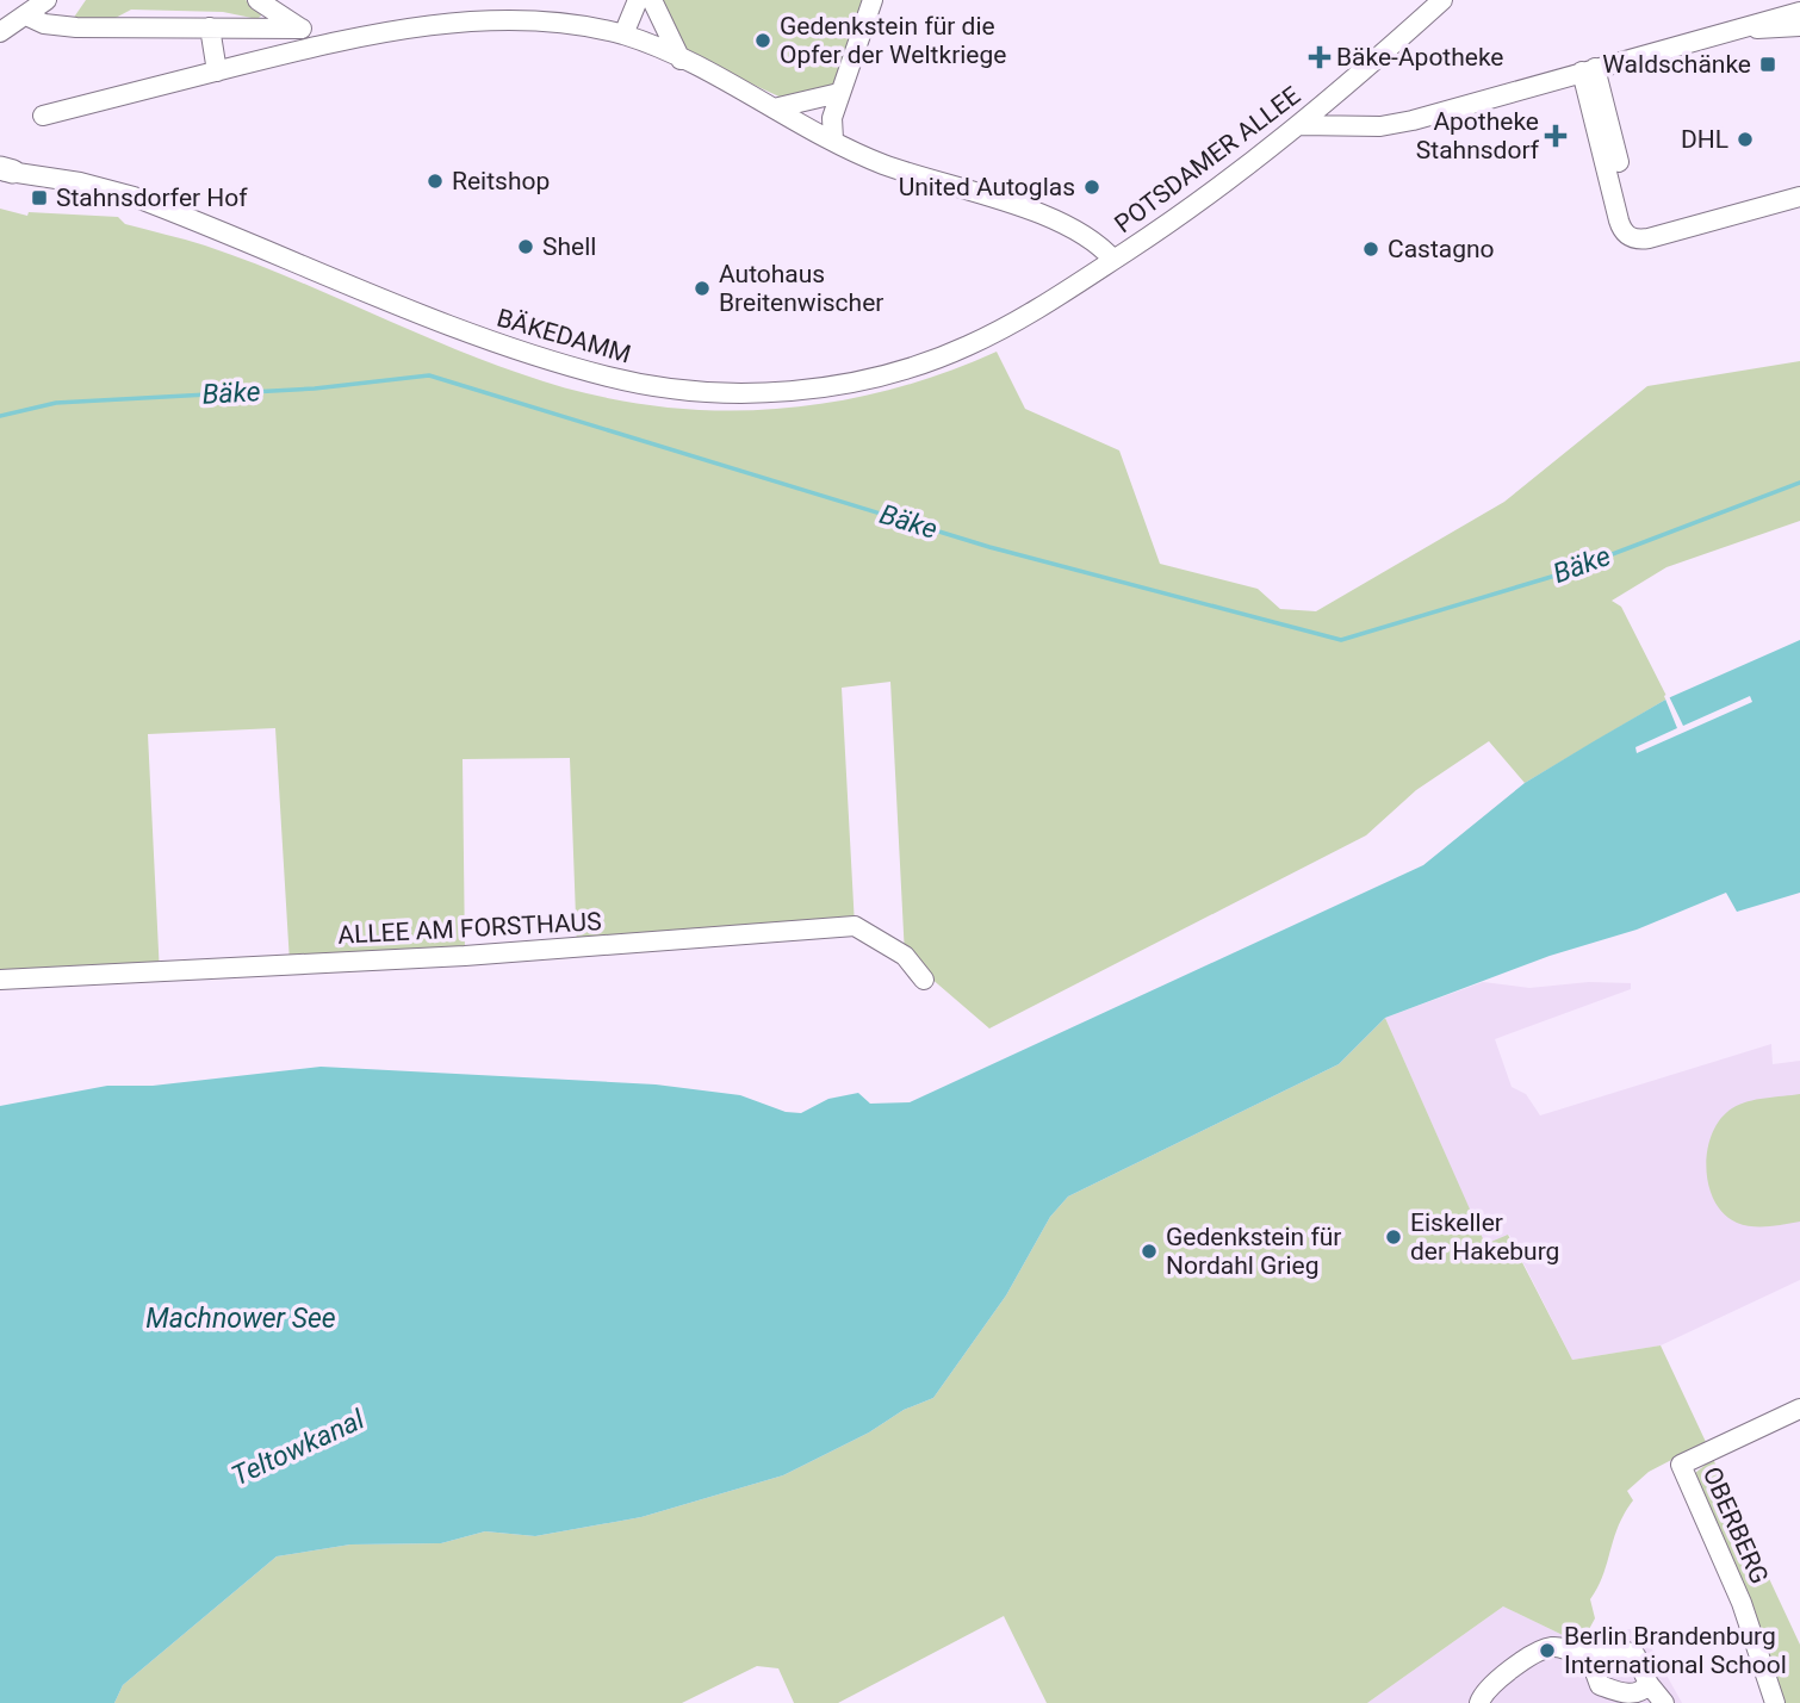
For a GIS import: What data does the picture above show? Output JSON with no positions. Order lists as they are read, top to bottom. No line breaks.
{"streets":{"street":["POTSDAMER ALLEE","BÄKEDAMM","ALLEE AM FORSTHAUS","OBERBERG"]},"crossings":[["POTSDAMER ALLEE","BÄKEDAMM"]],"water":["Bäke","Machnower See","Teltowkanal"],"places":{"other":["Gedenkstein für die Opfer der Weltkriege","DHL","Reitshop","United Autoglas","Shell","Castagno","Autohaus Breitenwischer","Eiskeller der Hakeburg","Gedenkstein für Nordahl Grieg","Berlin Brandenburg International School"],"health":["Bäke-Apotheke","Apotheke Stahnsdorf"],"transit":["Waldschänke","Stahnsdorfer Hof"]}}
